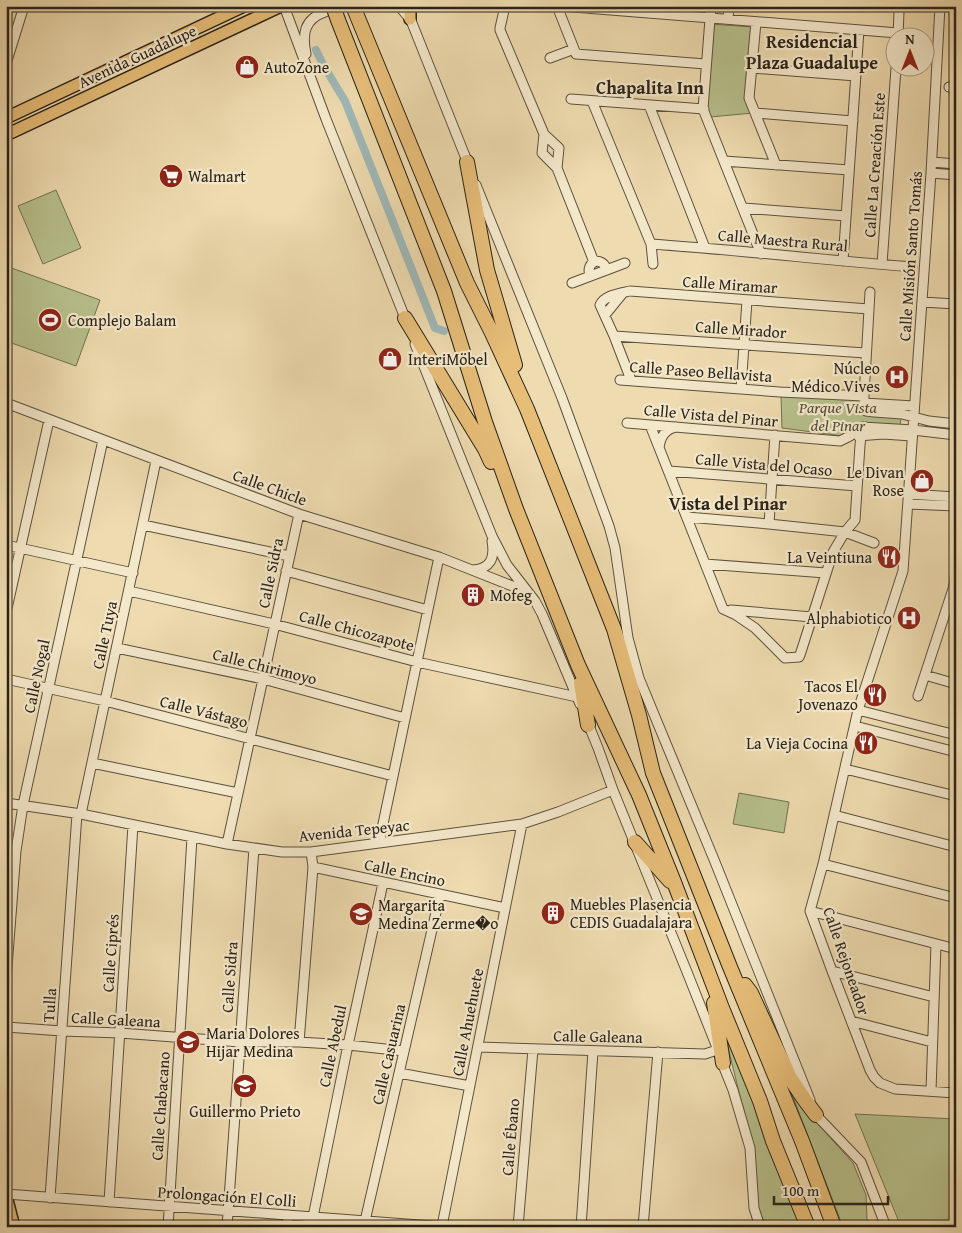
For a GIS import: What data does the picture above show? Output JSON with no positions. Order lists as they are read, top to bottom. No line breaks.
{"streets":{"main road":["Avenida Guadalupe"],"street":["Calle La Creación Este","Calle Maestra Rural","Calle Misión Santo Tomás","Calle Miramar","Calle Mirador","Calle Paseo Bellavista","Calle Vista del Pinar","Calle Vista del Ocaso","Calle Chicle","Calle Sidra","Calle Chicozapote","Calle Tuya","Calle Chirimoyo","Calle Nogal","Calle Vástago","Avenida Tepeyac","Calle Encino","Calle Ciprés","Calle Rejoneador","Tulla","Calle Galeana","Calle Ahuehuete","Calle Abedul","Calle Casuarina","Calle Chabacano","Calle Ébano","Prolongación El Colli"]},"crossings":[["Calle La Creación Este","Calle Maestra Rural"],["Calle Misión Santo Tomás","Calle Paseo Bellavista"],["Calle Misión Santo Tomás","Calle Vista del Pinar"],["Calle Misión Santo Tomás","Calle Rejoneador"],["Calle Miramar","Calle Mirador"],["Calle Chicle","Calle Sidra"],["Calle Chicle","Calle Tuya"],["Calle Chicle","Calle Nogal"],["Calle Sidra","Calle Chicozapote"],["Calle Sidra","Calle Chirimoyo"],["Calle Sidra","Calle Vástago"],["Calle Sidra","Avenida Tepeyac"],["Calle Sidra","Calle Galeana"],["Calle Sidra","Prolongación El Colli"],["Calle Chicozapote","Calle Tuya"],["Calle Tuya","Calle Chirimoyo"],["Calle Tuya","Calle Vástago"],["Calle Tuya","Avenida Tepeyac"],["Calle Tuya","Tulla"],["Calle Nogal","Calle Vástago"],["Calle Nogal","Avenida Tepeyac"],["Avenida Tepeyac","Calle Ciprés"],["Avenida Tepeyac","Tulla"],["Avenida Tepeyac","Calle Ahuehuete"],["Avenida Tepeyac","Calle Chabacano"],["Calle Encino","Calle Ahuehuete"],["Calle Encino","Calle Abedul"],["Calle Encino","Calle Casuarina"],["Calle Ciprés","Calle Galeana"],["Calle Ciprés","Prolongación El Colli"],["Tulla","Calle Galeana"],["Tulla","Prolongación El Colli"],["Calle Galeana","Calle Ahuehuete"],["Calle Galeana","Calle Abedul"],["Calle Galeana","Calle Casuarina"],["Calle Galeana","Calle Chabacano"],["Calle Galeana","Calle Ébano"],["Calle Ahuehuete","Prolongación El Colli"],["Calle Abedul","Prolongación El Colli"],["Calle Casuarina","Prolongación El Colli"],["Calle Chabacano","Prolongación El Colli"]],"districts":["Residencial Plaza Guadalupe","Chapalita Inn","Vista del Pinar"],"parks":["Parque Vista del Pinar"],"places":{"shop":["AutoZone","InteriMöbel","Le Divan Rose"],"supermarket":["Walmart"],"sports":["Complejo Balam"],"hospital":["Núcleo Médico Vives","Alphabiotico"],"restaurant":["La Veintiuna","Tacos El Jovenazo","La Vieja Cocina"],"building":["Mofeg","Muebles Plasencia CEDIS Guadalajara"],"school or university":["Margarita Medina Zerme�o","Maria Dolores Hijar Medina","Guillermo Prieto"]},"scale_bar":"100 m","north":"top"}
